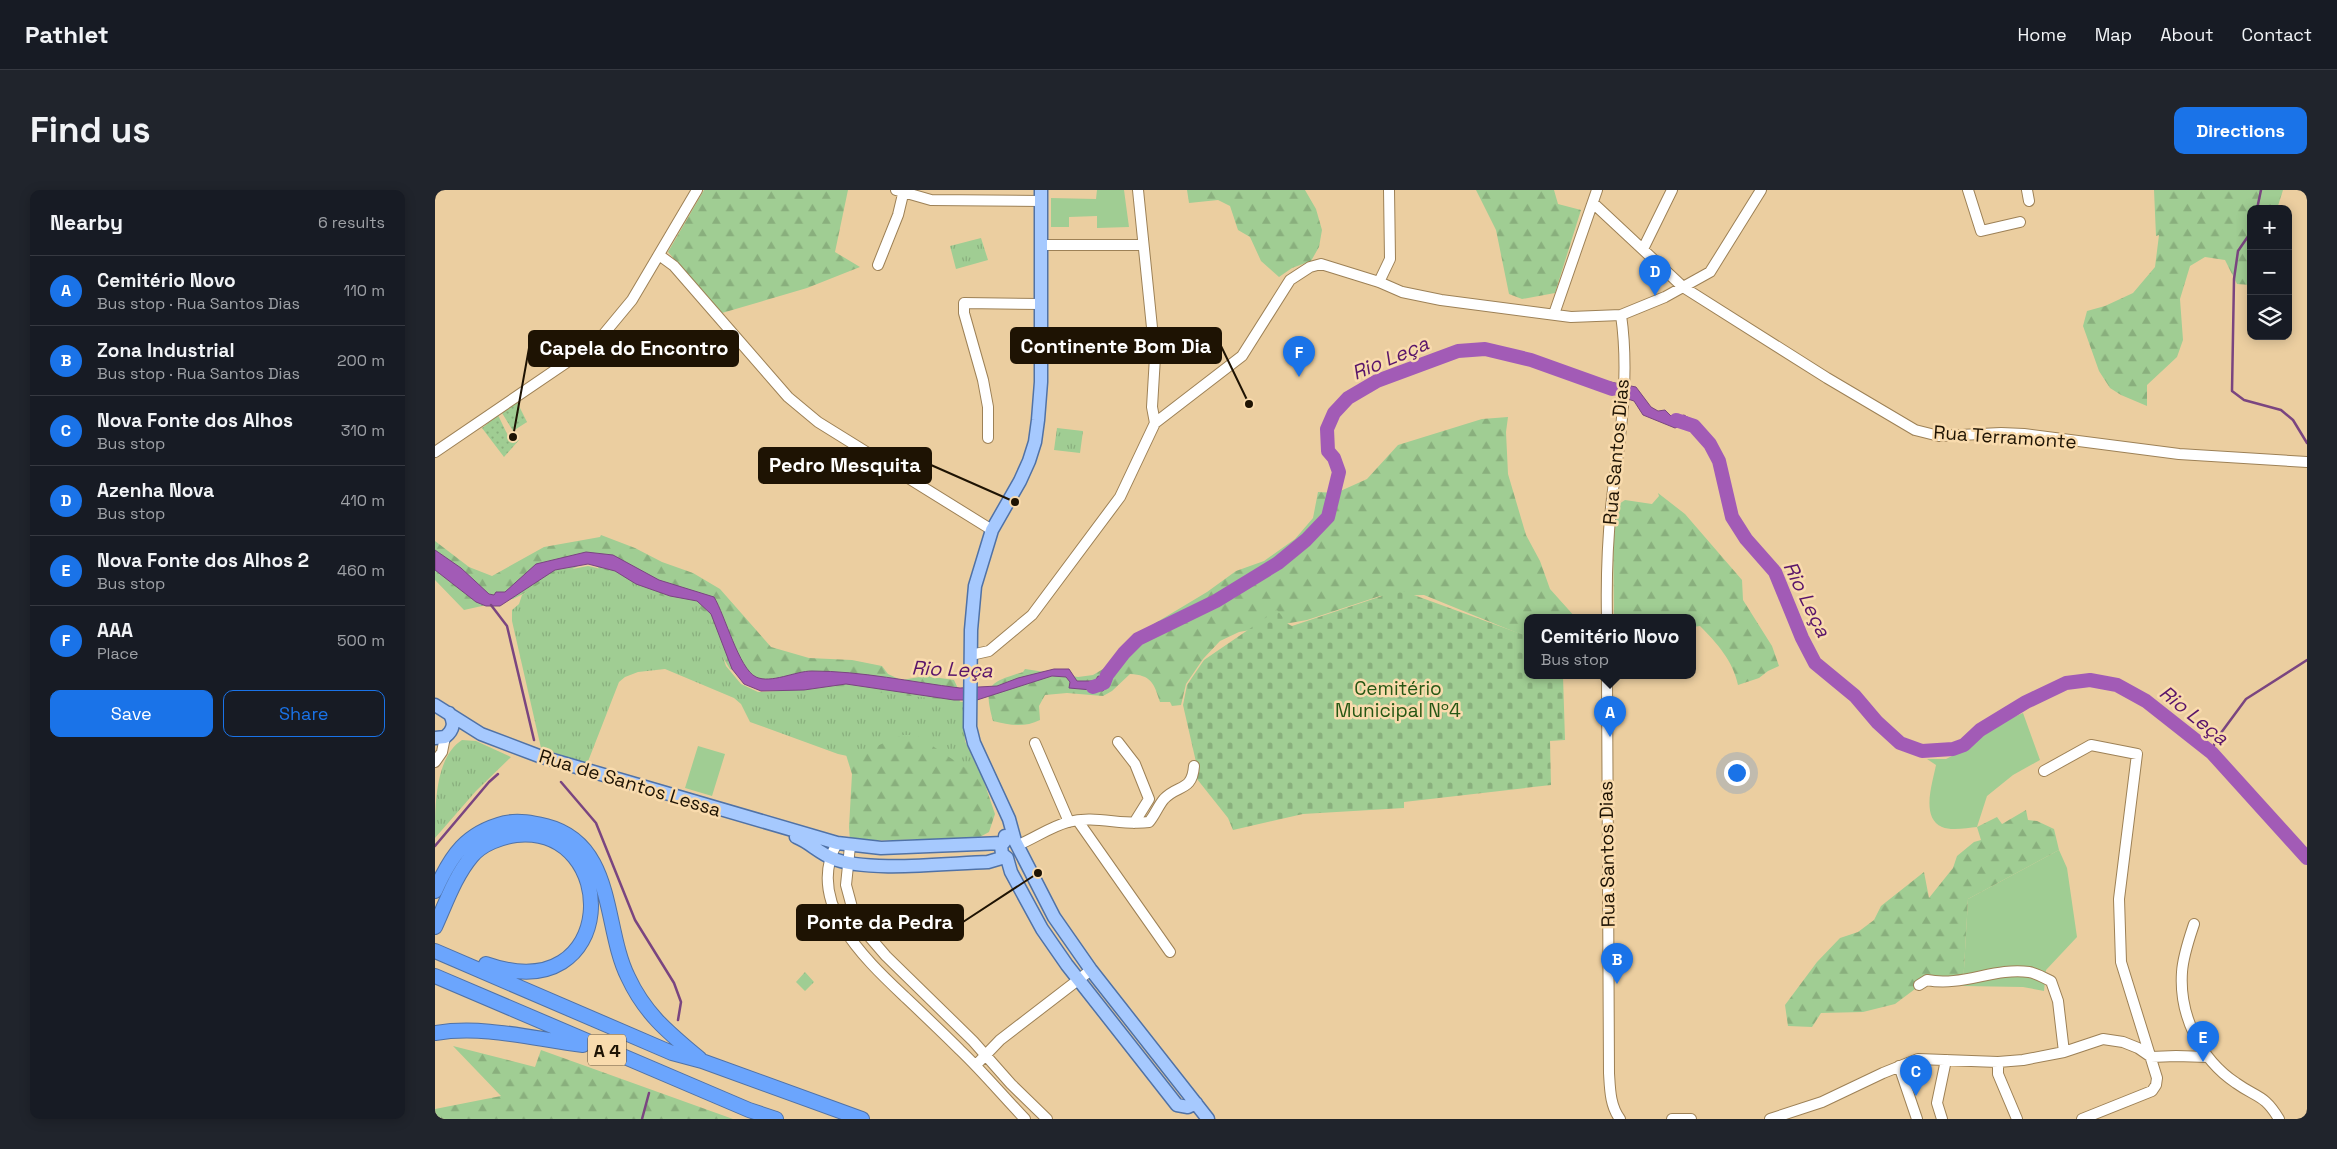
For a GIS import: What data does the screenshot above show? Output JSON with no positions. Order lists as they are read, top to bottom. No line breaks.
{"streets":{"highway":["A 4"],"main road":["Rua de Santos Lessa"],"street":["Rua Terramonte","Rua Santos Dias"]},"water":["Rio Leça"],"parks":["Cemitério Municipal Nº4"],"places":["Continente Bom Dia","Capela do Encontro","Pedro Mesquita","Ponte da Pedra"],"page":{"header":"Pathlet","nav":["Home","Map","About","Contact"],"buttons":["Directions",["Save","Share"]],"title":"Find us","heading":["Nearby","6 results"],"map_buttons":["+","−"],"list":[{"mark":"A","name":"Cemitério Novo","note":"Bus stop · Rua Santos Dias","value":"110 m"},{"mark":"B","name":"Zona Industrial","note":"Bus stop · Rua Santos Dias","value":"200 m"},{"mark":"C","name":"Nova Fonte dos Alhos","note":"Bus stop","value":"310 m"},{"mark":"D","name":"Azenha Nova","note":"Bus stop","value":"410 m"},{"mark":"E","name":"Nova Fonte dos Alhos 2","note":"Bus stop","value":"460 m"},{"mark":"F","name":"AAA","note":"Place","value":"500 m"}],"pins":["D","F","A","B","E","C"],"popup":["Cemitério Novo","Bus stop"]}}
